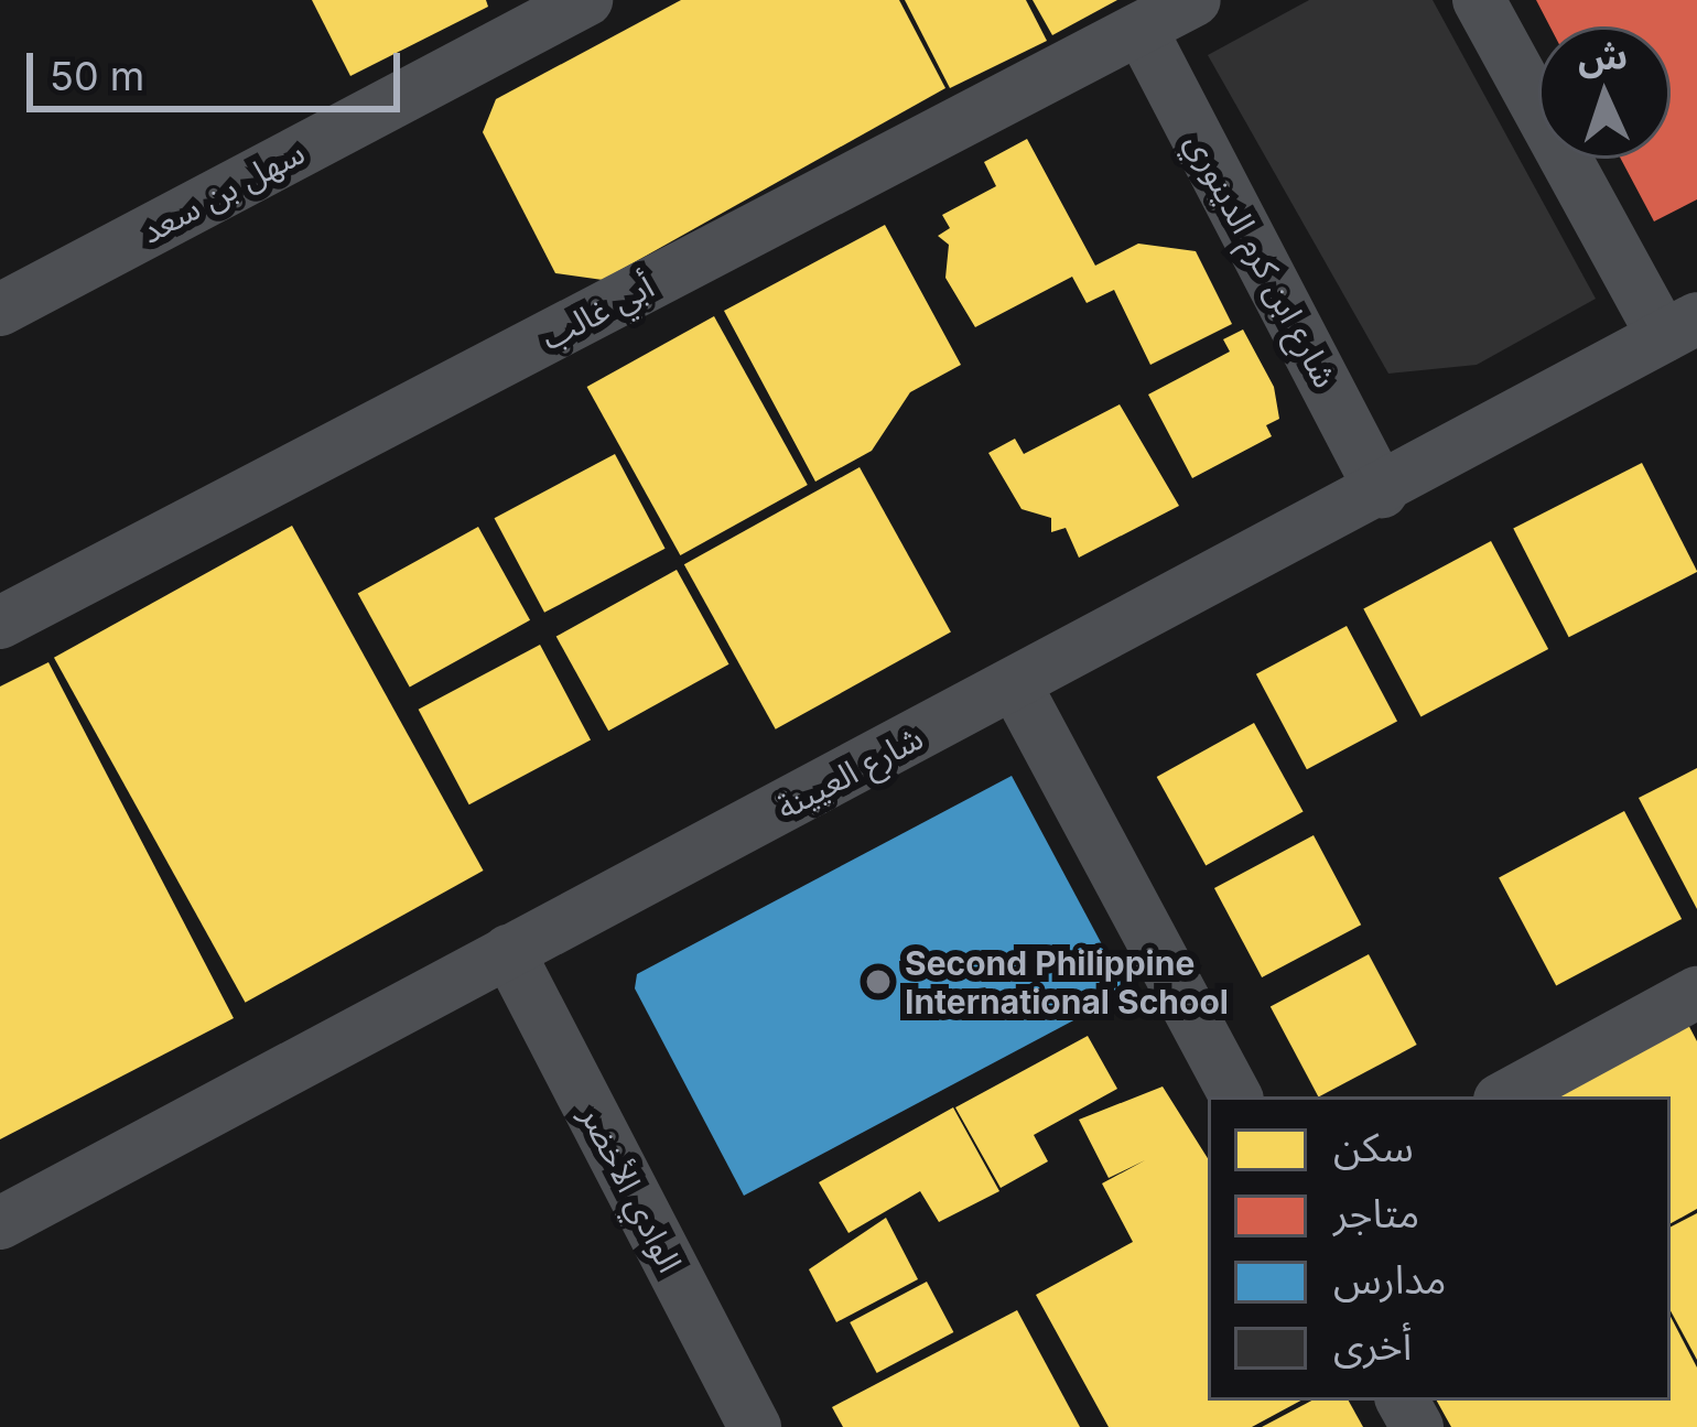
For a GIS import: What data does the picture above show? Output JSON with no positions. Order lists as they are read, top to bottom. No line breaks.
{"streets":{"street":["سهل بن سعد","شارع ابن كرم الدينوري","أبي غالب","شارع العيينة","الوادي الأخضر"]},"crossings":[["شارع ابن كرم الدينوري","أبي غالب"],["شارع ابن كرم الدينوري","شارع العيينة"],["شارع العيينة","الوادي الأخضر"]],"places":["Second Philippine International School"],"legend":["سكن","متاجر","مدارس","أخرى"],"scale_bar":"50 m","north":"top"}
